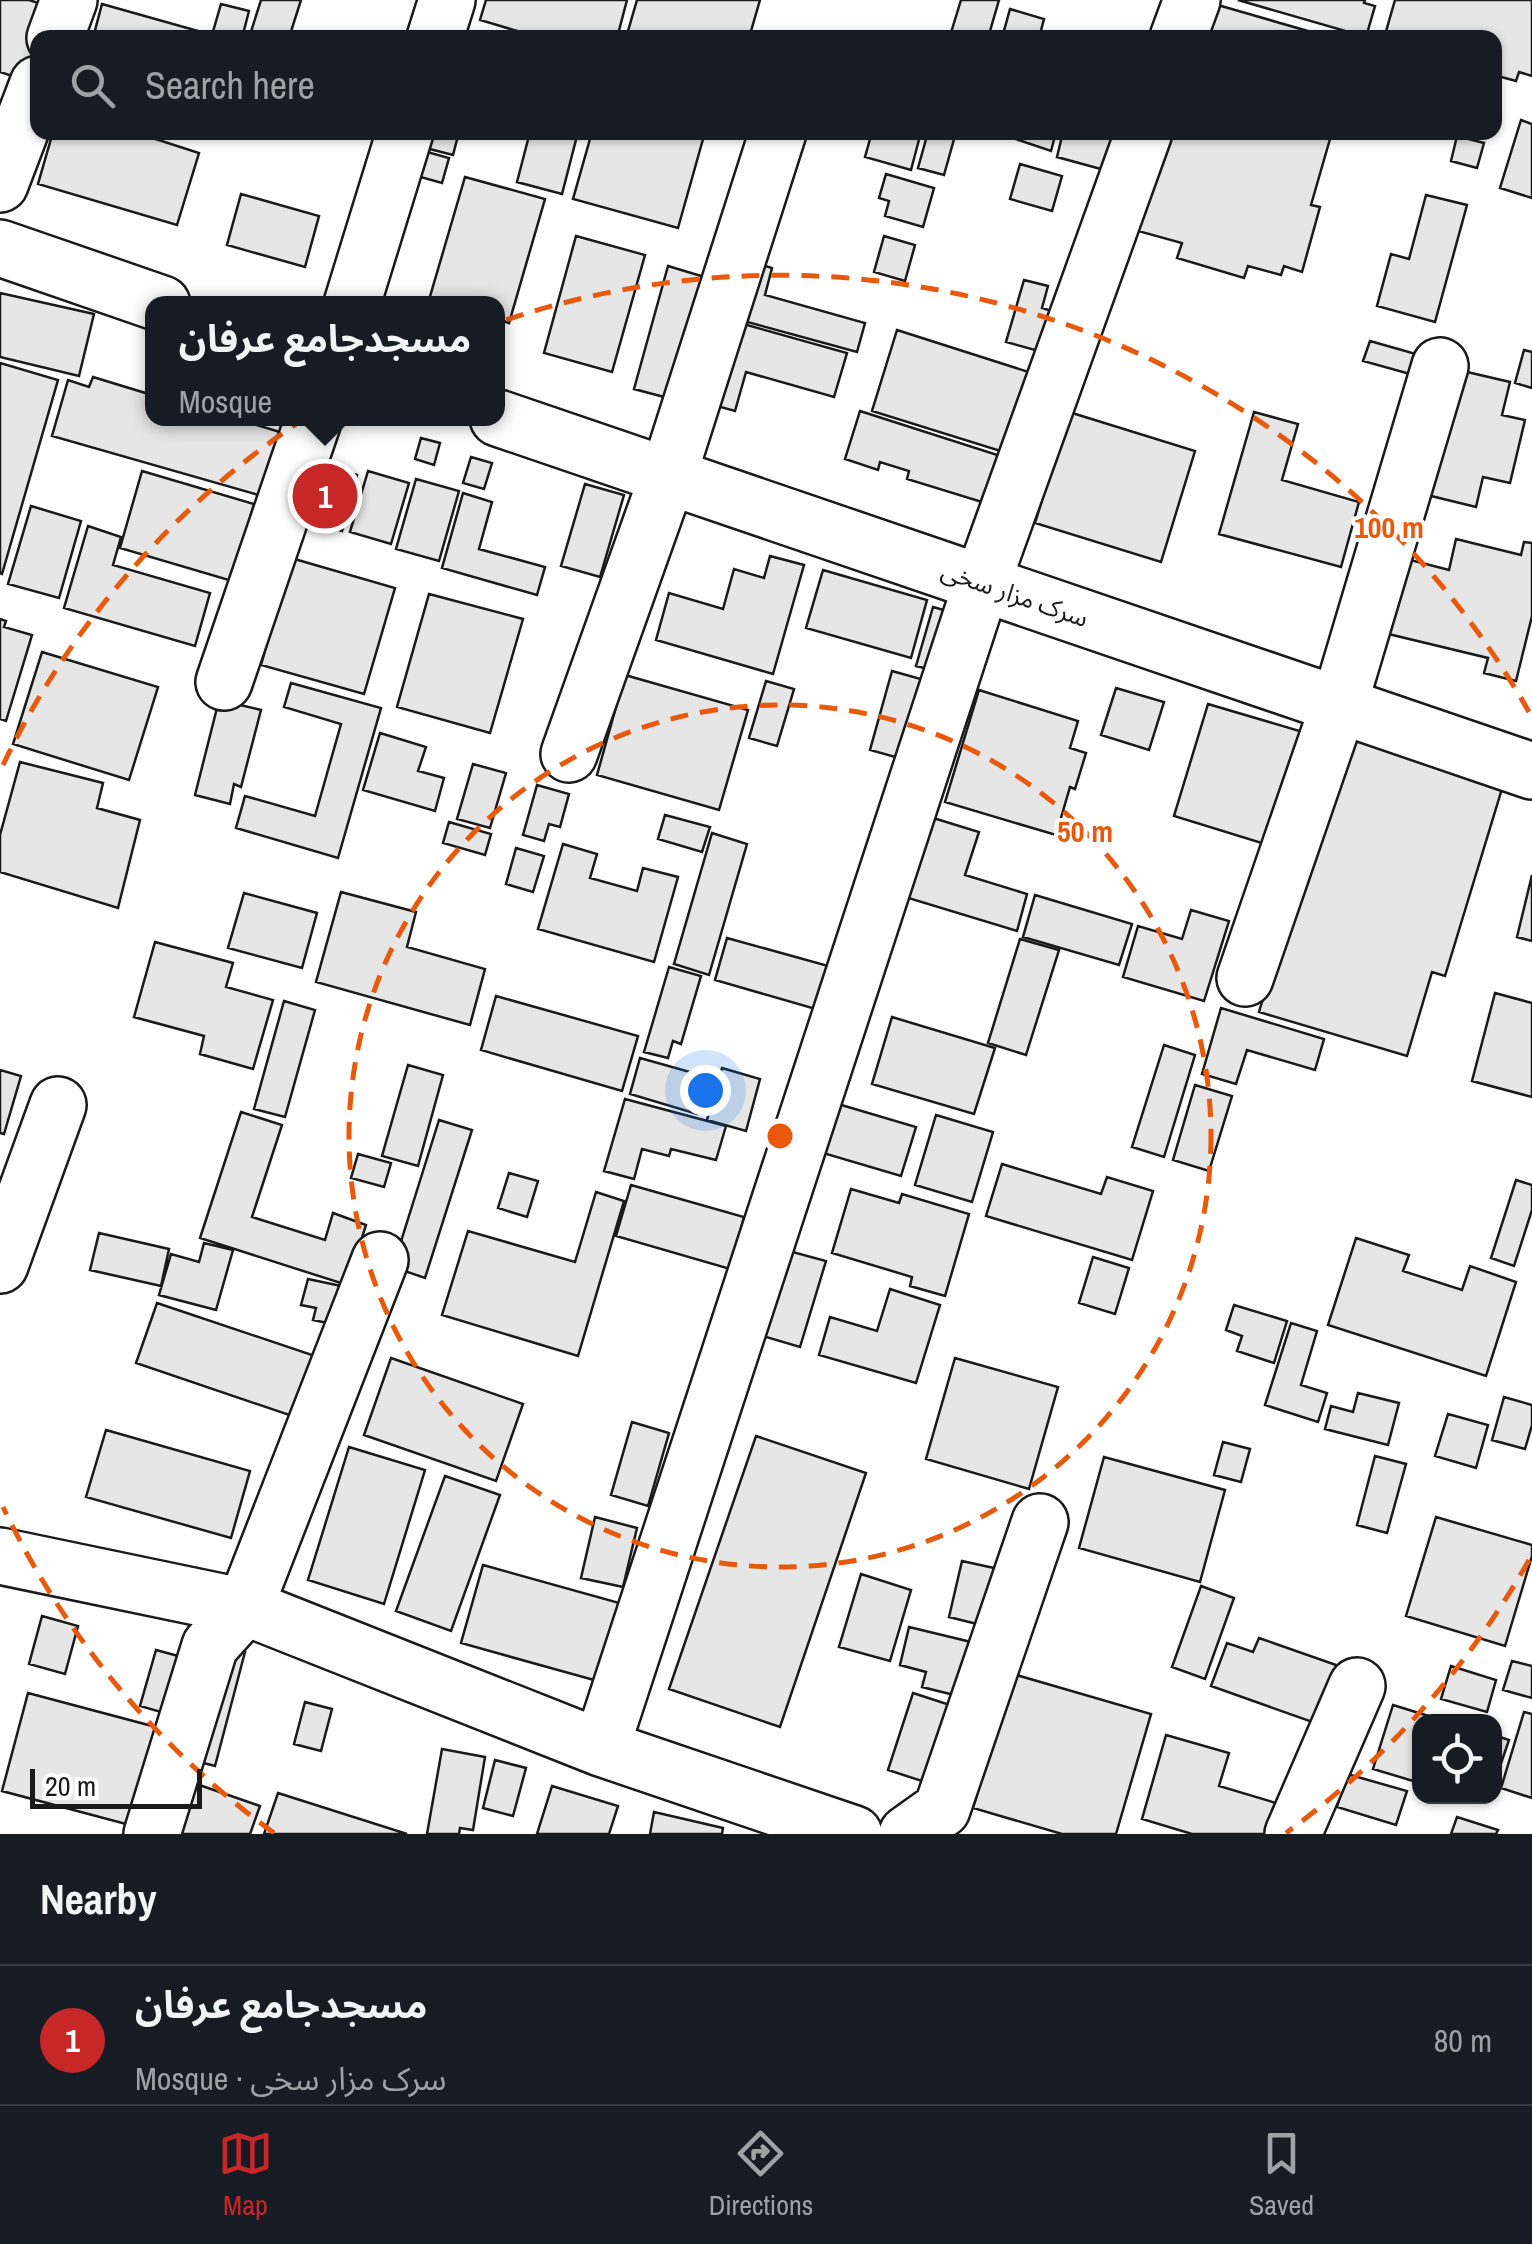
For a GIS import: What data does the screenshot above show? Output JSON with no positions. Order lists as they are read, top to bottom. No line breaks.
{"streets":{"street":["سرک مزار سخی"]},"scale_bar":"20 m","page":{"search":"Search here","popup":["مسجدجامع عرفان","Mosque"],"pins":"1","scale":"20 m","heading":"Nearby","list":[{"mark":"1","name":"مسجدجامع عرفان","note":"Mosque · سرک مزار سخی","value":"80 m"}],"nav":["Map","Directions","Saved"]},"rings":["100 m","50 m"]}
